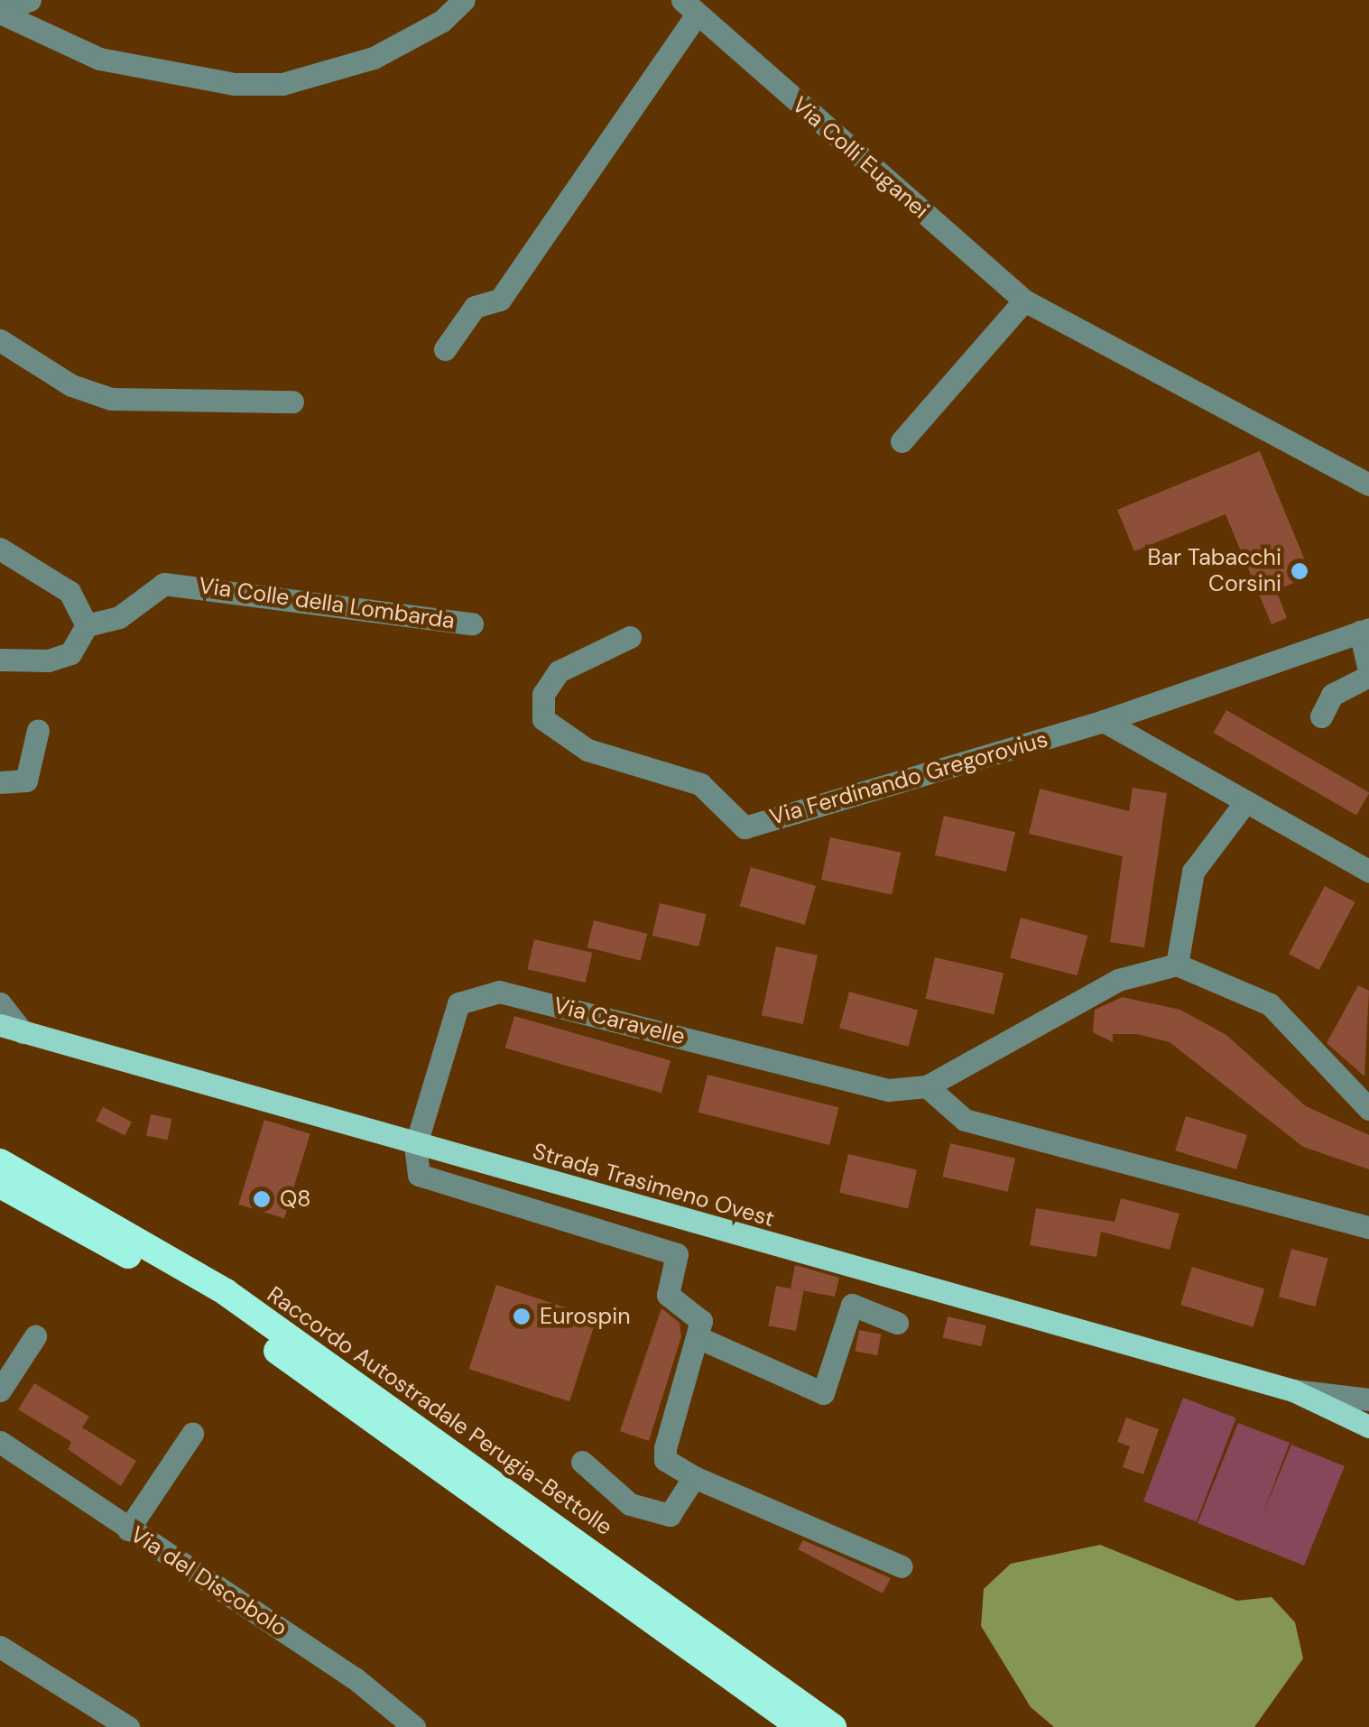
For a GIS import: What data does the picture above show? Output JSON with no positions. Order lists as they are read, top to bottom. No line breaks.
{"streets":{"highway":["Raccordo Autostradale Perugia-Bettolle"],"main road":["Strada Trasimeno Ovest"],"street":["Via Colli Euganei","Via Colle della Lombarda","Via Ferdinando Gregorovius","Via Caravelle","Via del Discobolo"]},"crossings":[["Via Caravelle","Strada Trasimeno Ovest"]],"places":["Bar Tabacchi Corsini","Q8","Eurospin"]}
